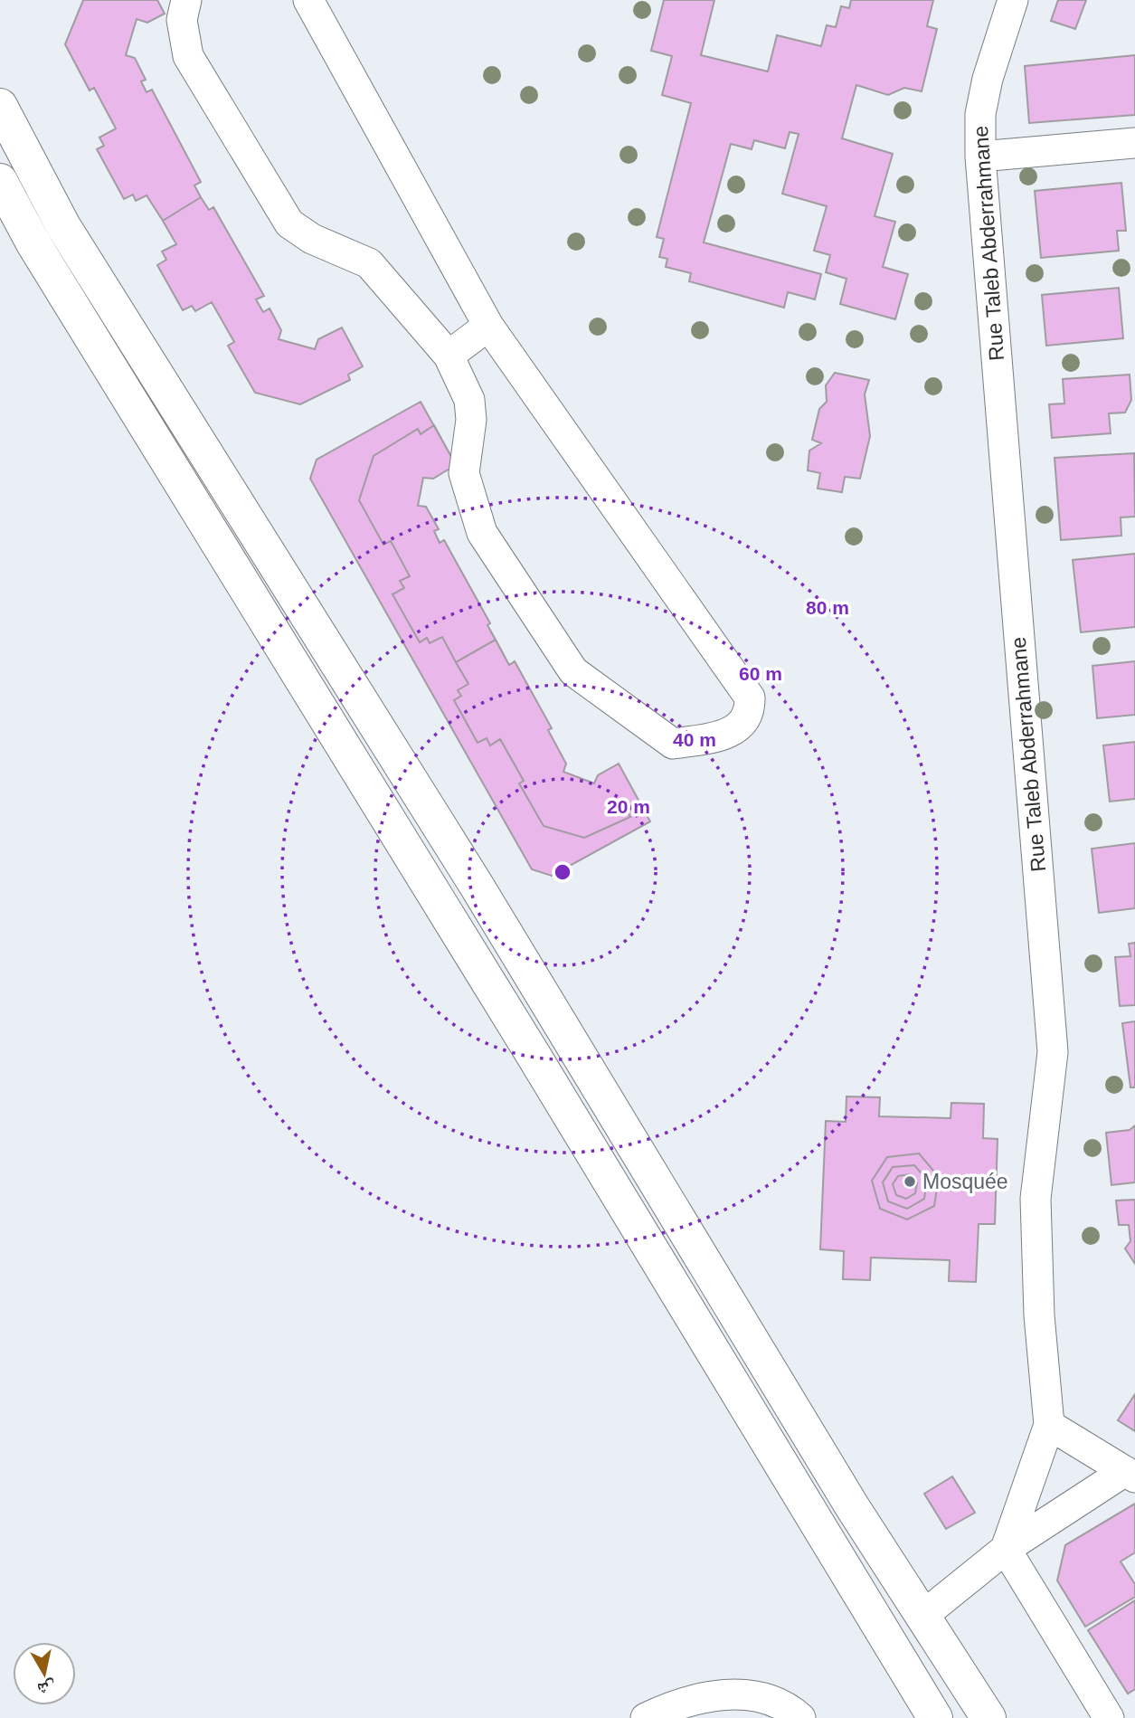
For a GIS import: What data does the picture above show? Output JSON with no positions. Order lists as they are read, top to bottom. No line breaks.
{"streets":{"street":["Rue Taleb Abderrahmane"]},"places":["Mosquée"],"north":"bottom","rings":["80 m","60 m","40 m","20 m"]}
